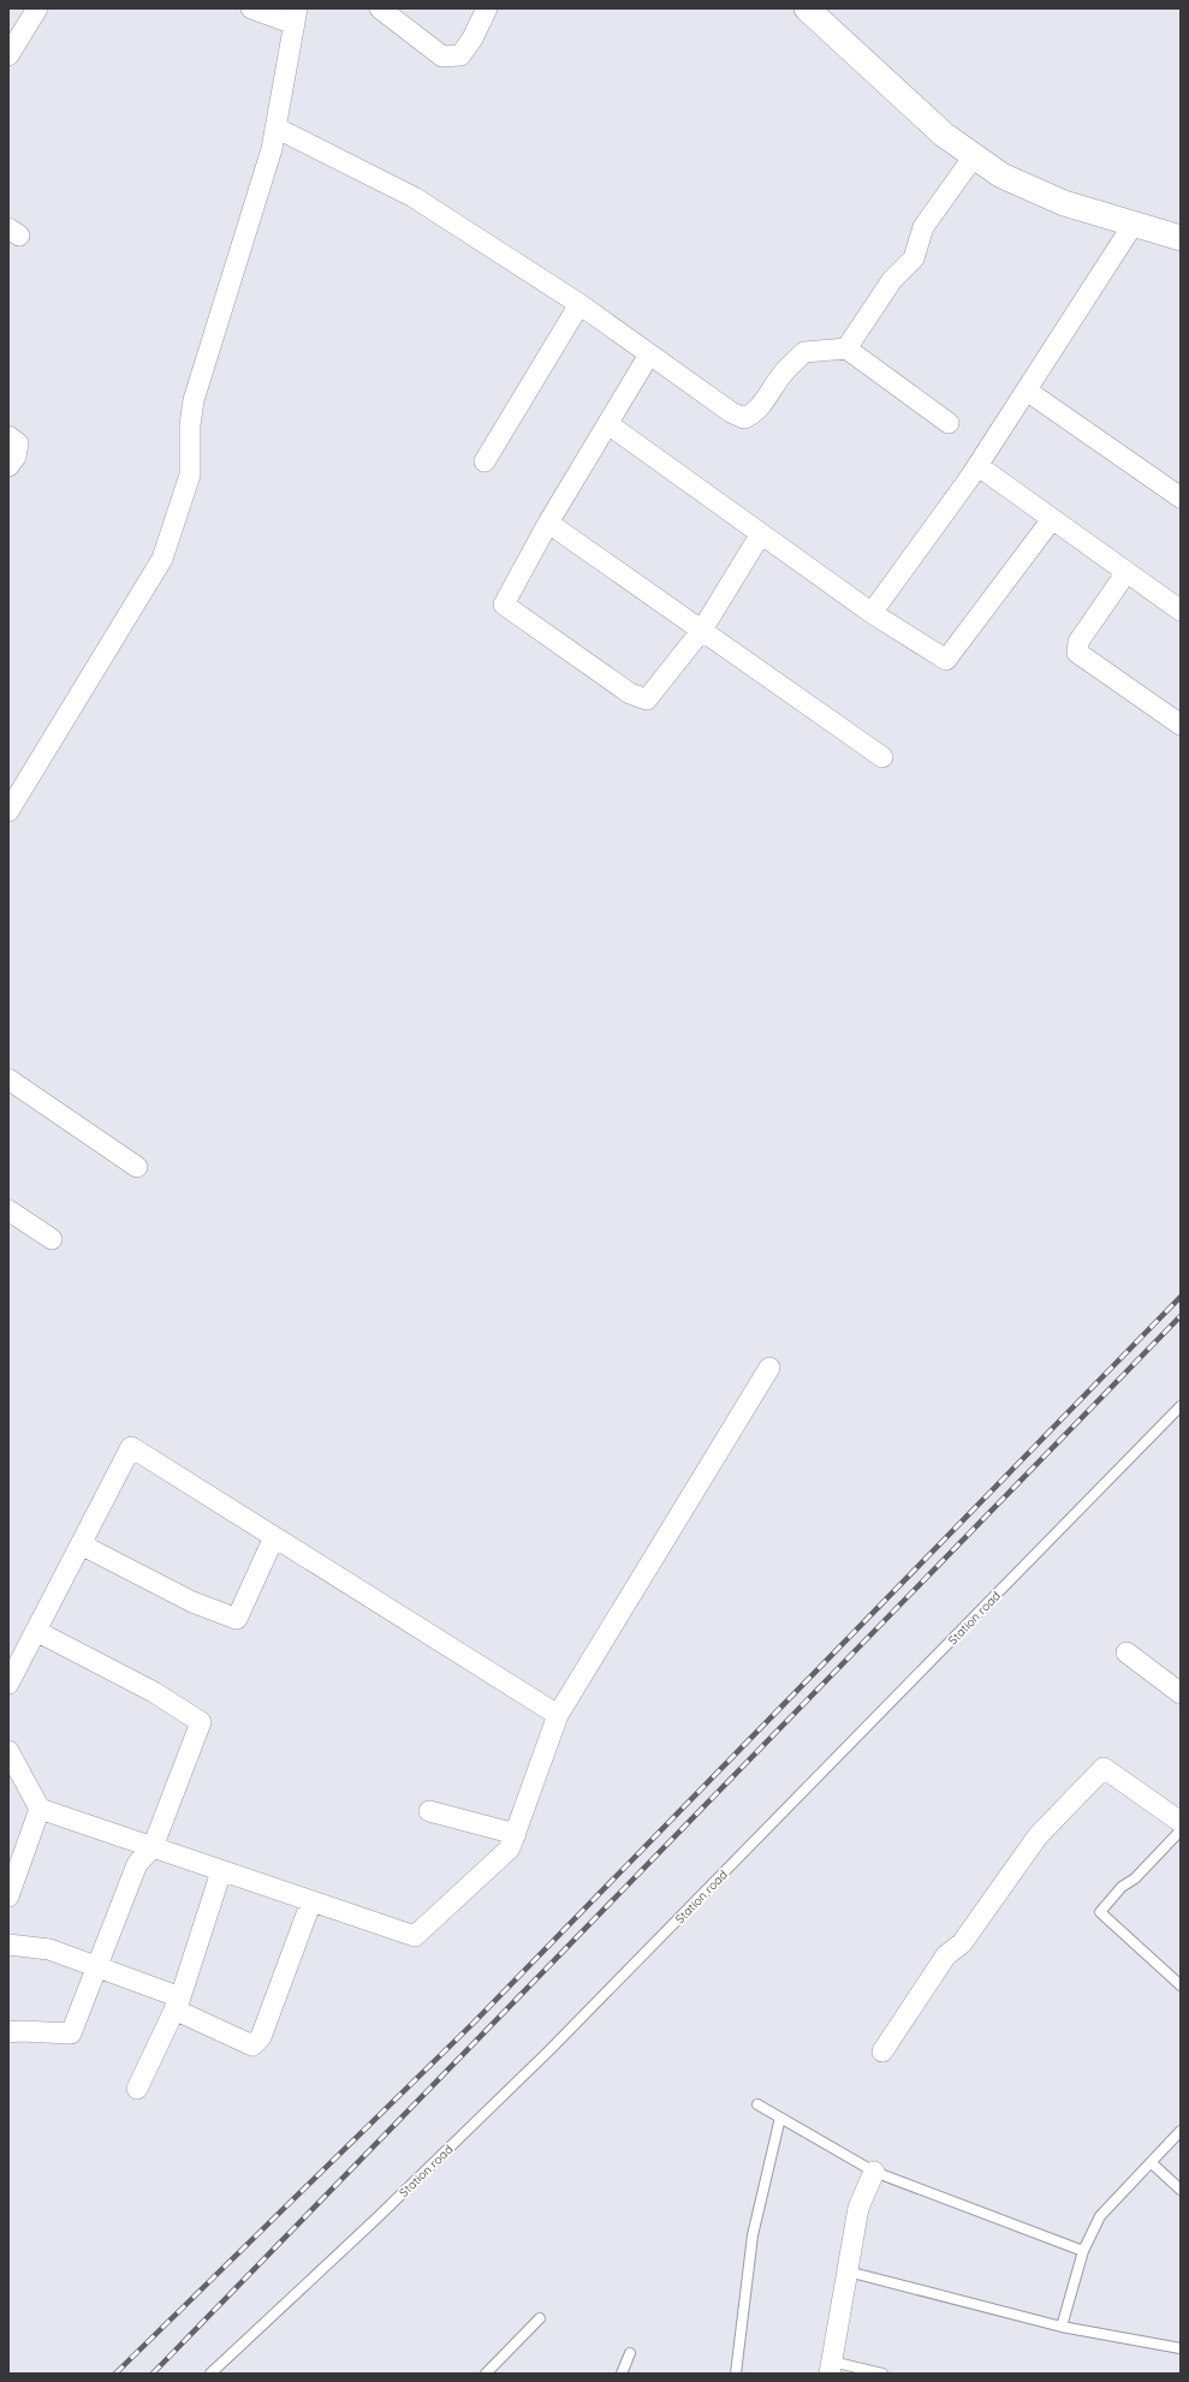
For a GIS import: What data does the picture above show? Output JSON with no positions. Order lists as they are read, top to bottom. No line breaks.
{"streets":{"lane":["Station road"]}}
